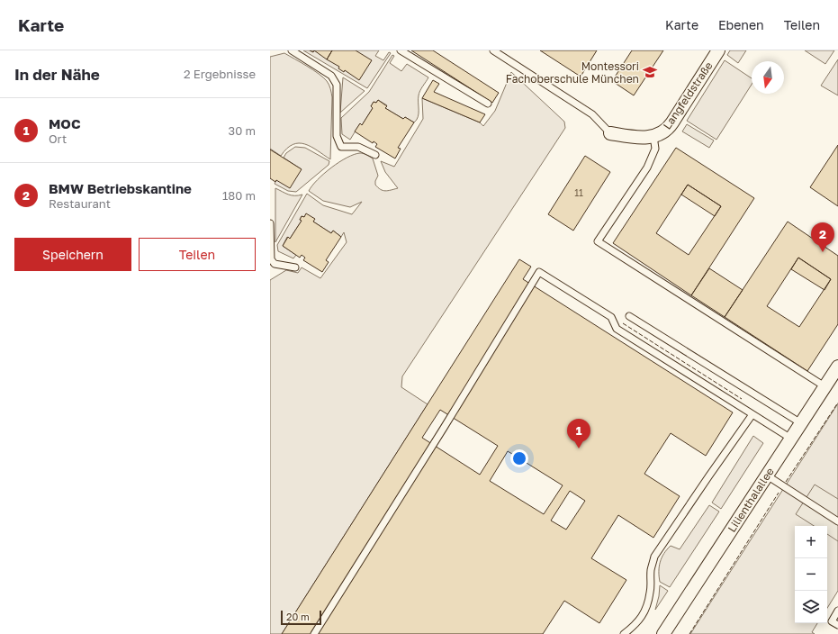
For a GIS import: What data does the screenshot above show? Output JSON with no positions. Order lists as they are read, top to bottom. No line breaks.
{"streets":{"street":["Langfeldstraße","Lilienthalallee"]},"places":{"school or university":["Montessori Fachoberschule München"]},"house_numbers":["11"],"scale_bar":"20 m","north":"bottom","page":{"header":"Karte","nav":["Karte","Ebenen","Teilen"],"heading":["In der Nähe","2 Ergebnisse"],"list":[{"mark":"1","name":"MOC","note":"Ort","value":"30 m"},{"mark":"2","name":"BMW Betriebskantine","note":"Restaurant","value":"180 m"}],"pins":["2","1"],"buttons":["Speichern","Teilen"],"map_buttons":["+","−"],"scale":"20 m"}}
